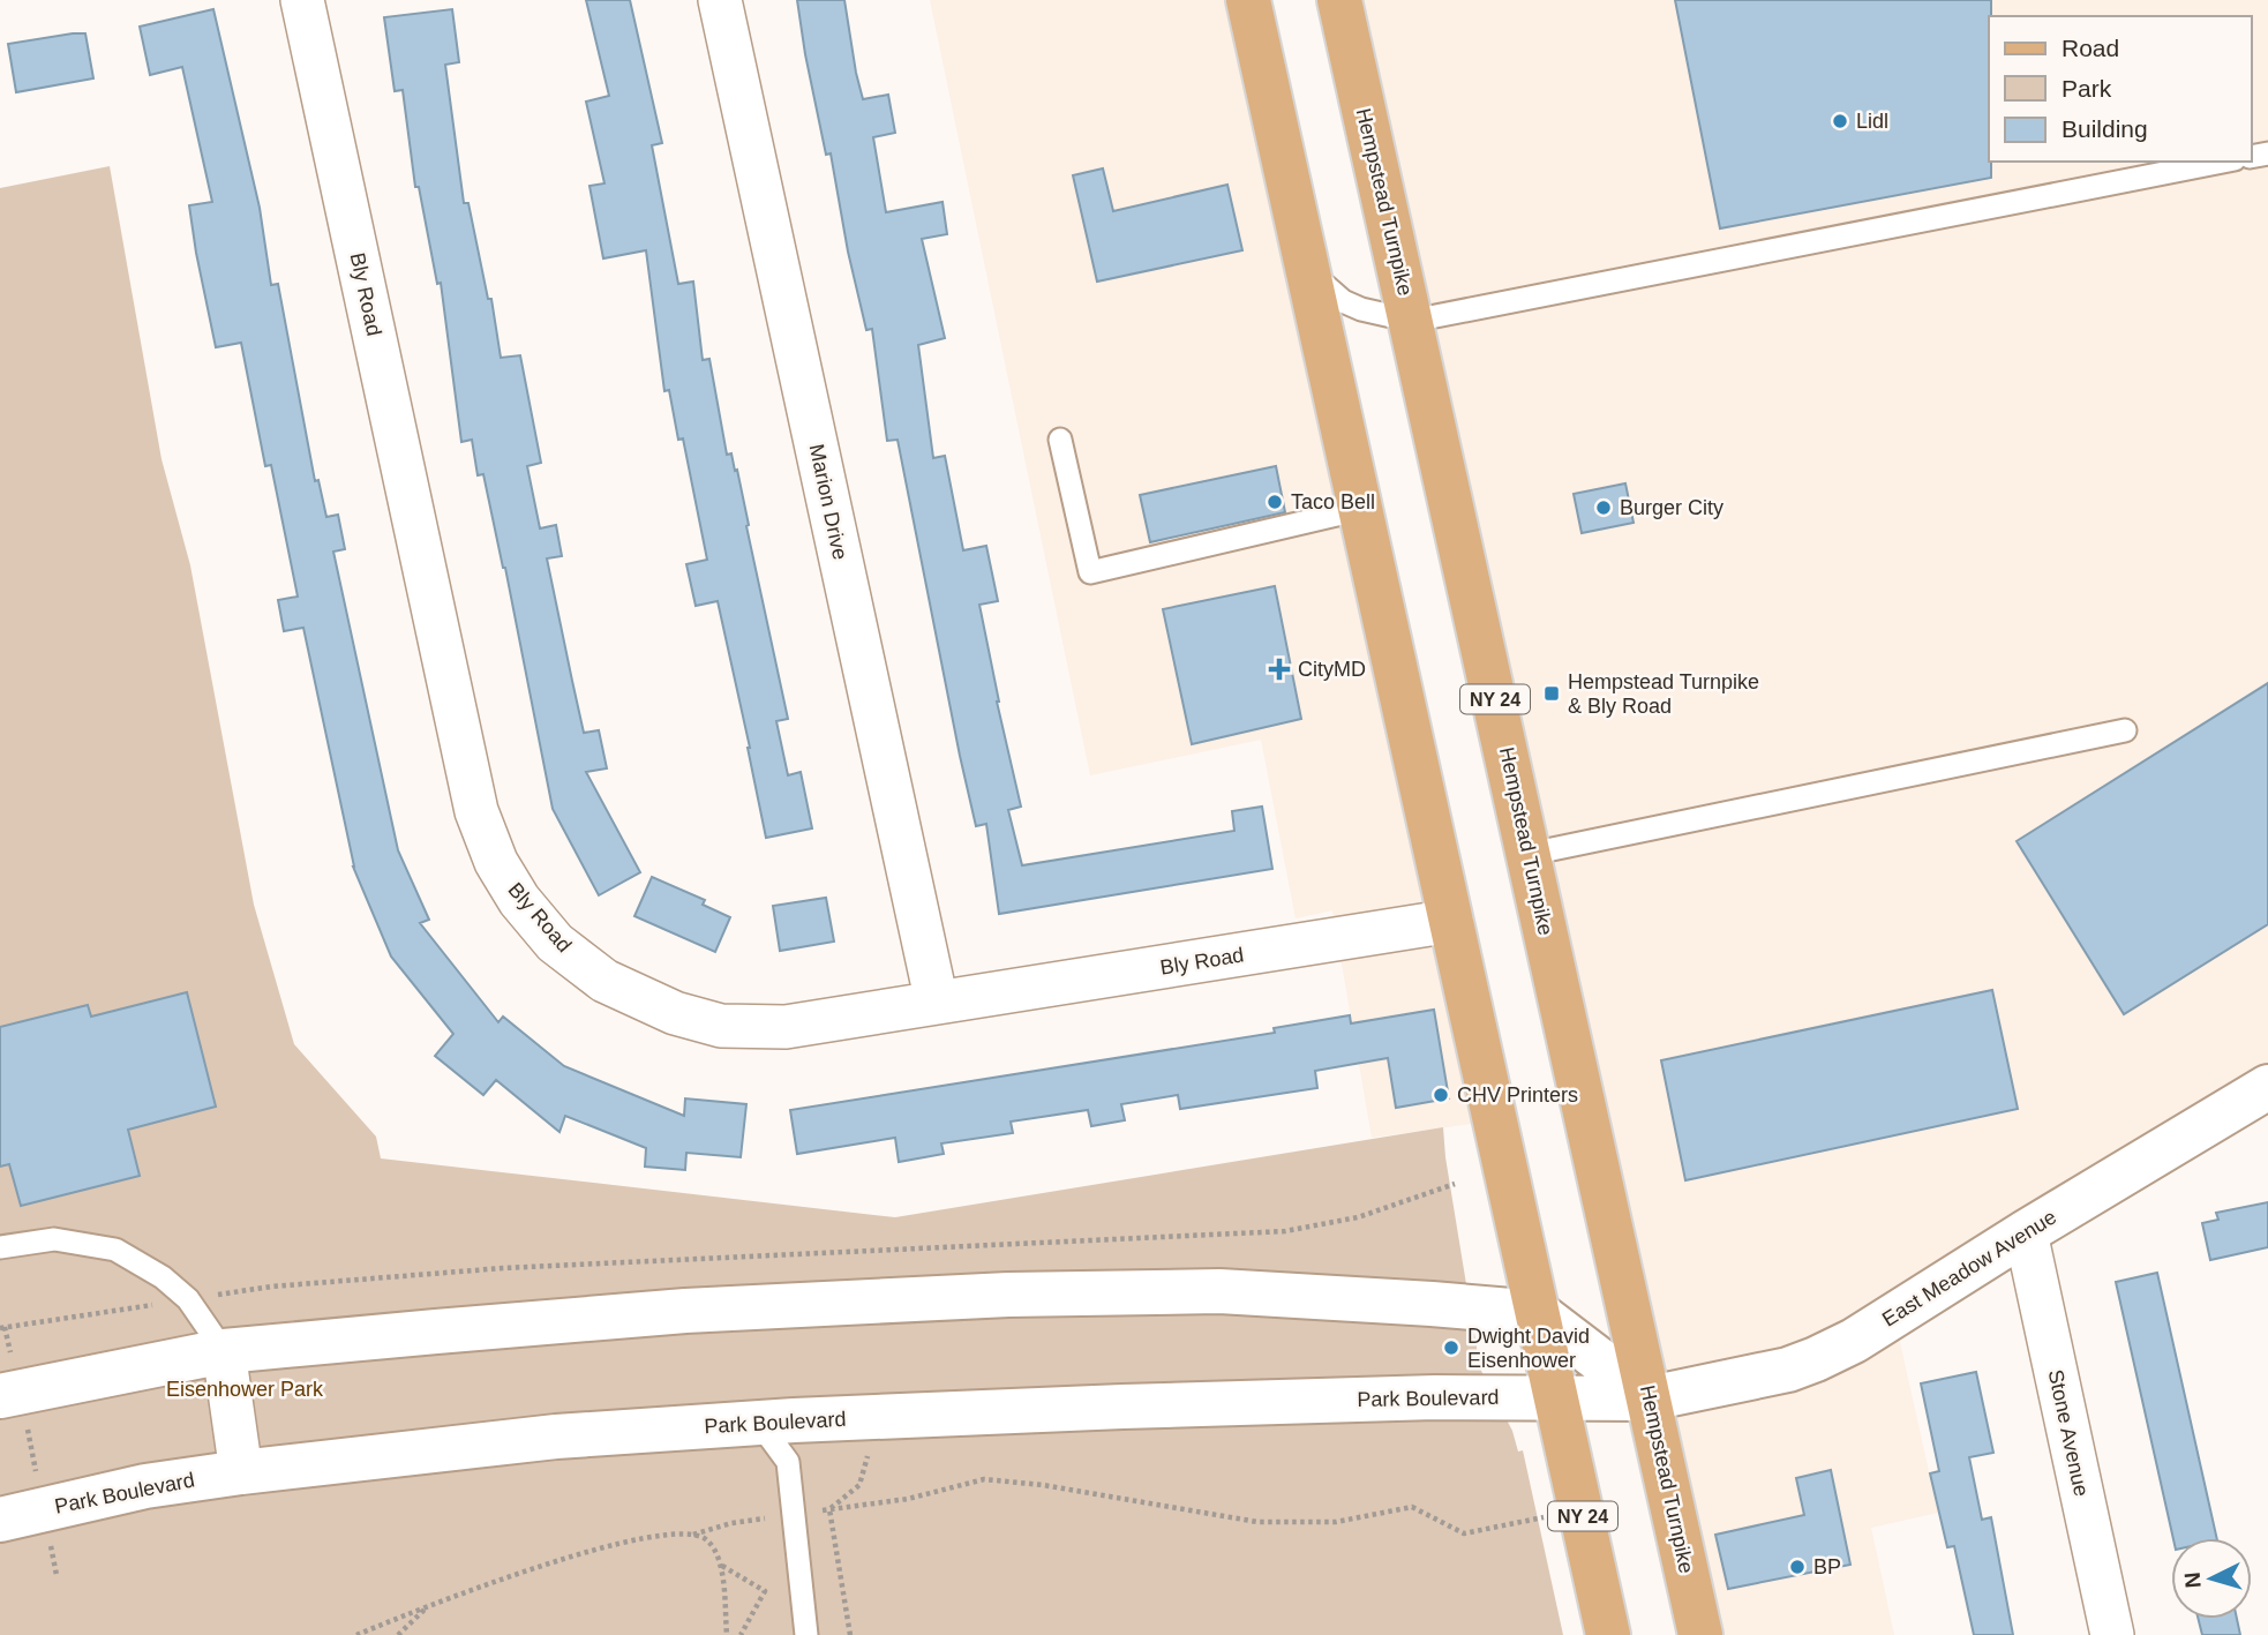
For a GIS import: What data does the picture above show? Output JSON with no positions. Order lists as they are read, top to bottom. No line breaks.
{"streets":{"main road":["Hempstead Turnpike","NY 24"],"street":["Bly Road","Marion Drive","East Meadow Avenue","Park Boulevard","Stone Avenue"]},"crossings":[["Hempstead Turnpike","East Meadow Avenue"],["Bly Road","Marion Drive"],["Bly Road","NY 24"],["NY 24","East Meadow Avenue"],["NY 24","Park Boulevard"],["East Meadow Avenue","Park Boulevard"],["East Meadow Avenue","Stone Avenue"]],"parks":["Eisenhower Park"],"places":{"other":["Lidl","Taco Bell","Burger City","CHV Printers","Dwight David Eisenhower","BP"],"health":["CityMD"],"transit":["Hempstead Turnpike & Bly Road"]},"legend":["Road","Park","Building"],"north":"left"}
